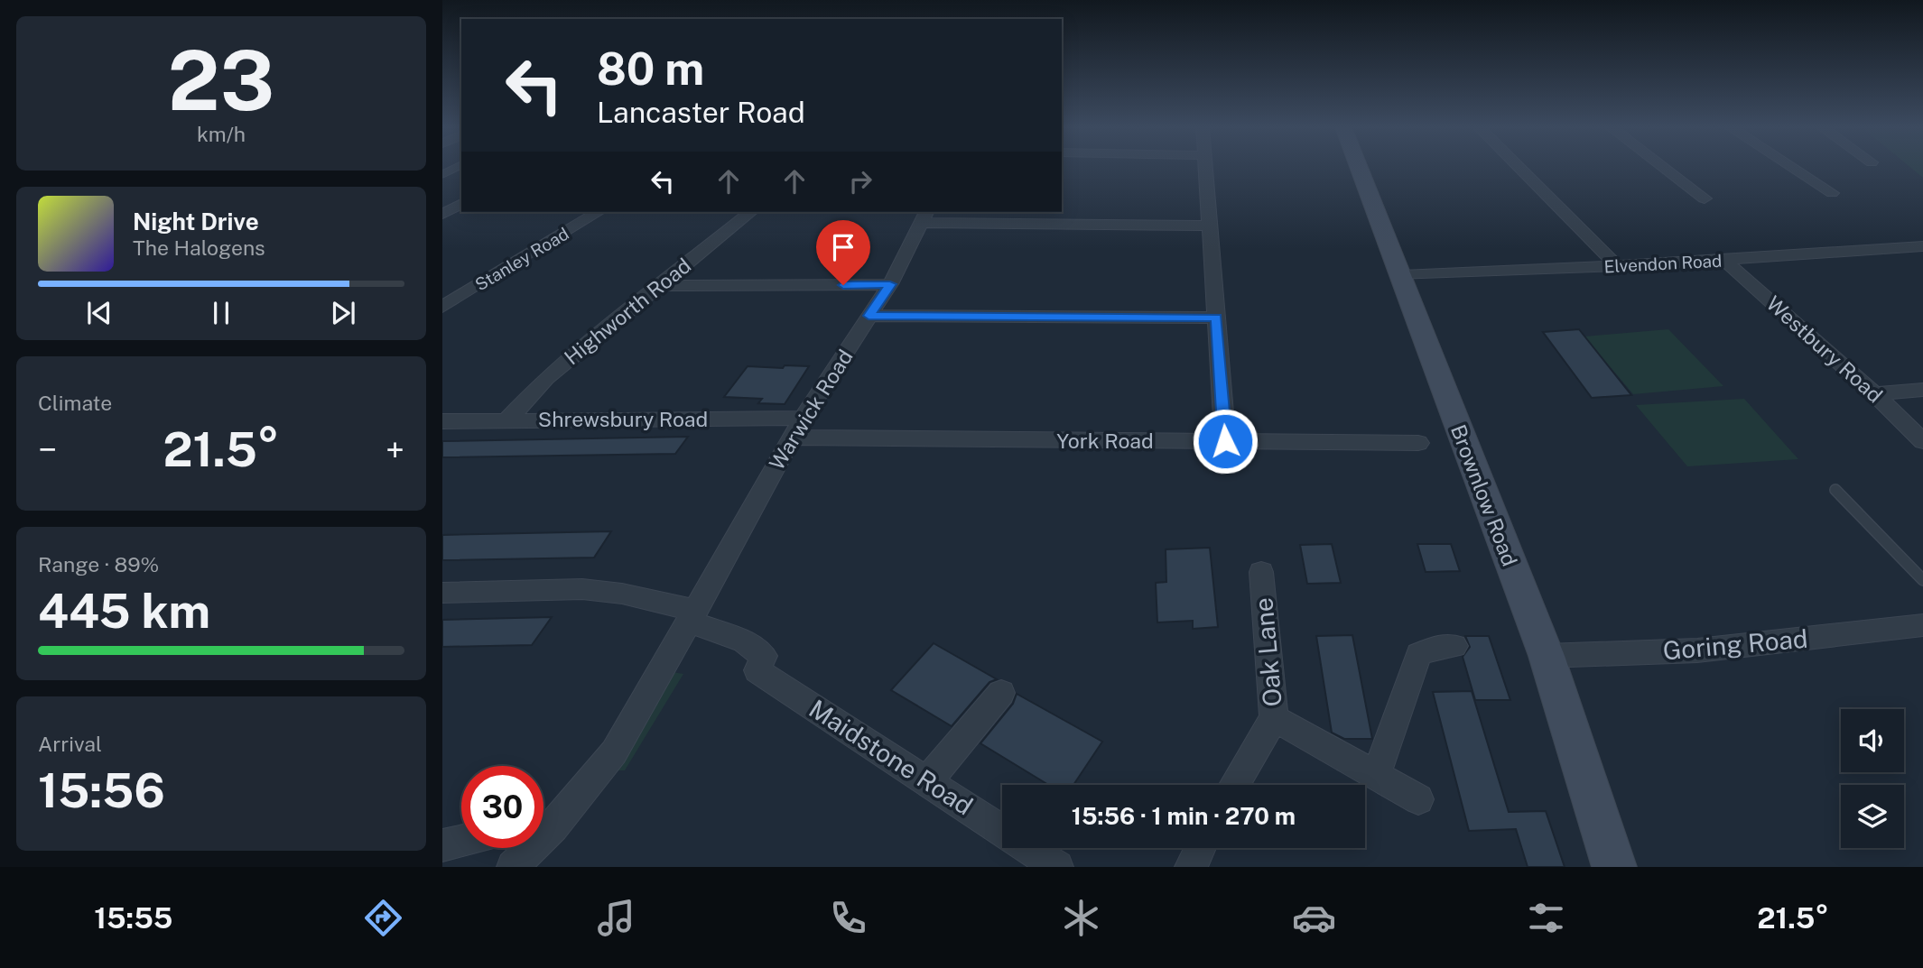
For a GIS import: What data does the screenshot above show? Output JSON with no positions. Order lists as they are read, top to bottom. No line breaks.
{"streets":{"main road":["Brownlow Road"],"street":["Stanley Road","Elvendon Road","Highworth Road","Westbury Road","Warwick Road","Shrewsbury Road","York Road","Goring Road","Oak Lane","Maidstone Road"]},"crossings":[["Elvendon Road","Westbury Road"],["Elvendon Road","Brownlow Road"],["Highworth Road","Shrewsbury Road"],["Warwick Road","Shrewsbury Road"],["Warwick Road","York Road"],["Warwick Road","Maidstone Road"],["Brownlow Road","Goring Road"]],"page":{"tile":[["23","km/h"],"Climate",["Range · 89%","445 km"],["Arrival","15:56"]],"turn":["80 m","Lancaster Road"],"song":["Night Drive","The Halogens"],"heat":["−","21.5°","+"],"limit":"30","trip":"15:56 · 1 min · 270 m","tabs":["15:55","21.5°"]}}
